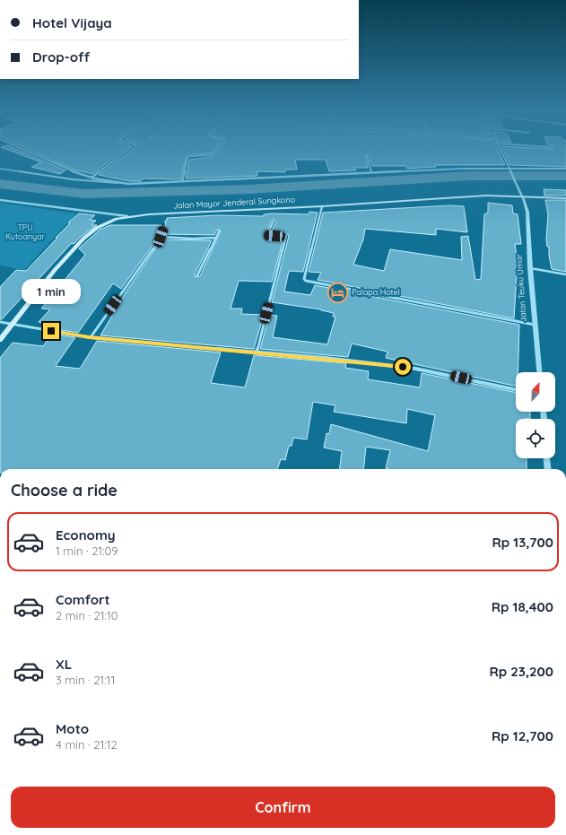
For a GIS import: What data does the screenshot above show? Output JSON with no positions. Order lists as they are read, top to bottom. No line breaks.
{"streets":{"main road":["Jalan Mayor Jenderal Sungkono"],"street":["Jalan Teuku Umar"]},"crossings":[["Jalan Mayor Jenderal Sungkono","Jalan Teuku Umar"]],"parks":["TPU Kutoanyar"],"places":{"hotel":["Palapa Hotel"]},"north":"top","page":{"banner":["Hotel Vijaya","Drop-off"],"bubble":"1 min","heading":"Choose a ride","list":[{"name":"Economy","note":"1 min · 21:09","value":"Rp 13,700"},{"name":"Comfort","note":"2 min · 21:10","value":"Rp 18,400"},{"name":"XL","note":"3 min · 21:11","value":"Rp 23,200"},{"name":"Moto","note":"4 min · 21:12","value":"Rp 12,700"}],"buttons":"Confirm"}}
